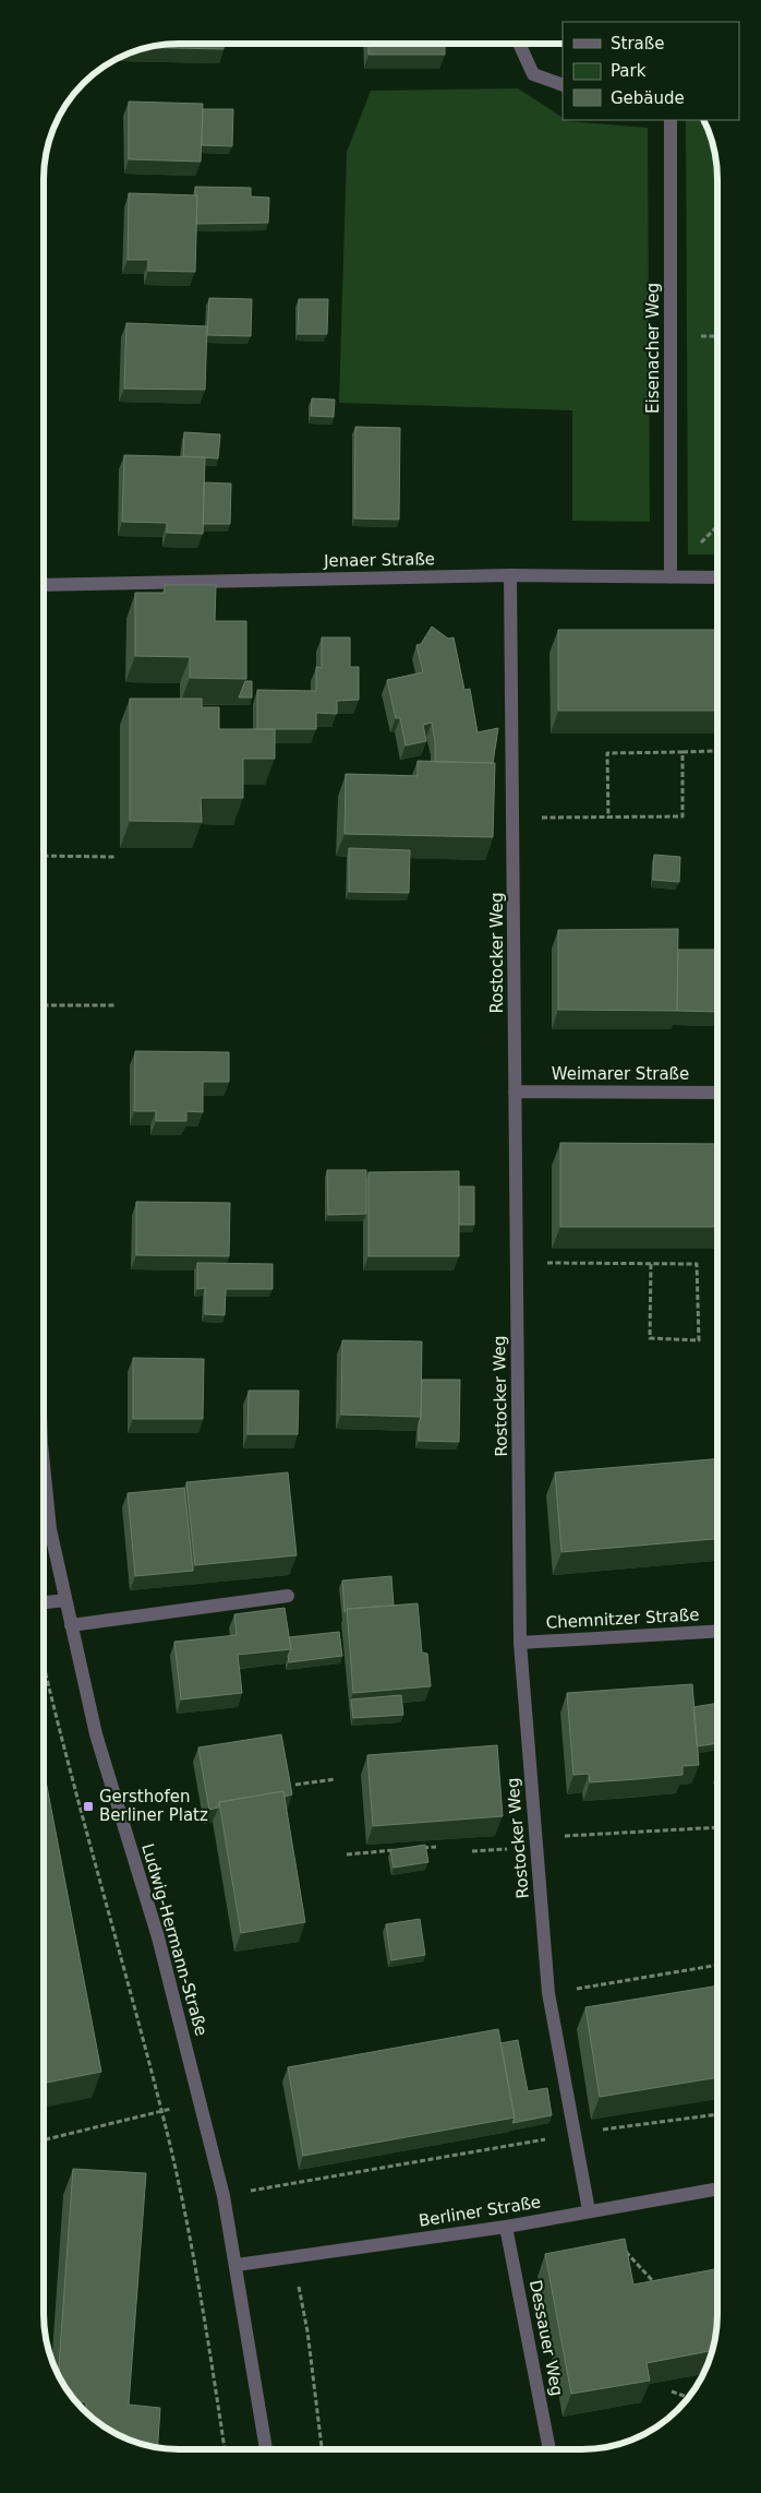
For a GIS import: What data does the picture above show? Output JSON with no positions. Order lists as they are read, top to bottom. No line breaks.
{"streets":{"street":["Eisenacher Weg","Jenaer Straße","Rostocker Weg","Weimarer Straße","Chemnitzer Straße","Ludwig-Hermann-Straße","Berliner Straße","Dessauer Weg"]},"crossings":[["Eisenacher Weg","Jenaer Straße"],["Jenaer Straße","Rostocker Weg"],["Rostocker Weg","Weimarer Straße"],["Rostocker Weg","Chemnitzer Straße"],["Rostocker Weg","Berliner Straße"],["Ludwig-Hermann-Straße","Berliner Straße"],["Berliner Straße","Dessauer Weg"]],"places":{"transit":["Gersthofen Berliner Platz"]},"legend":["Straße","Park","Gebäude"]}
